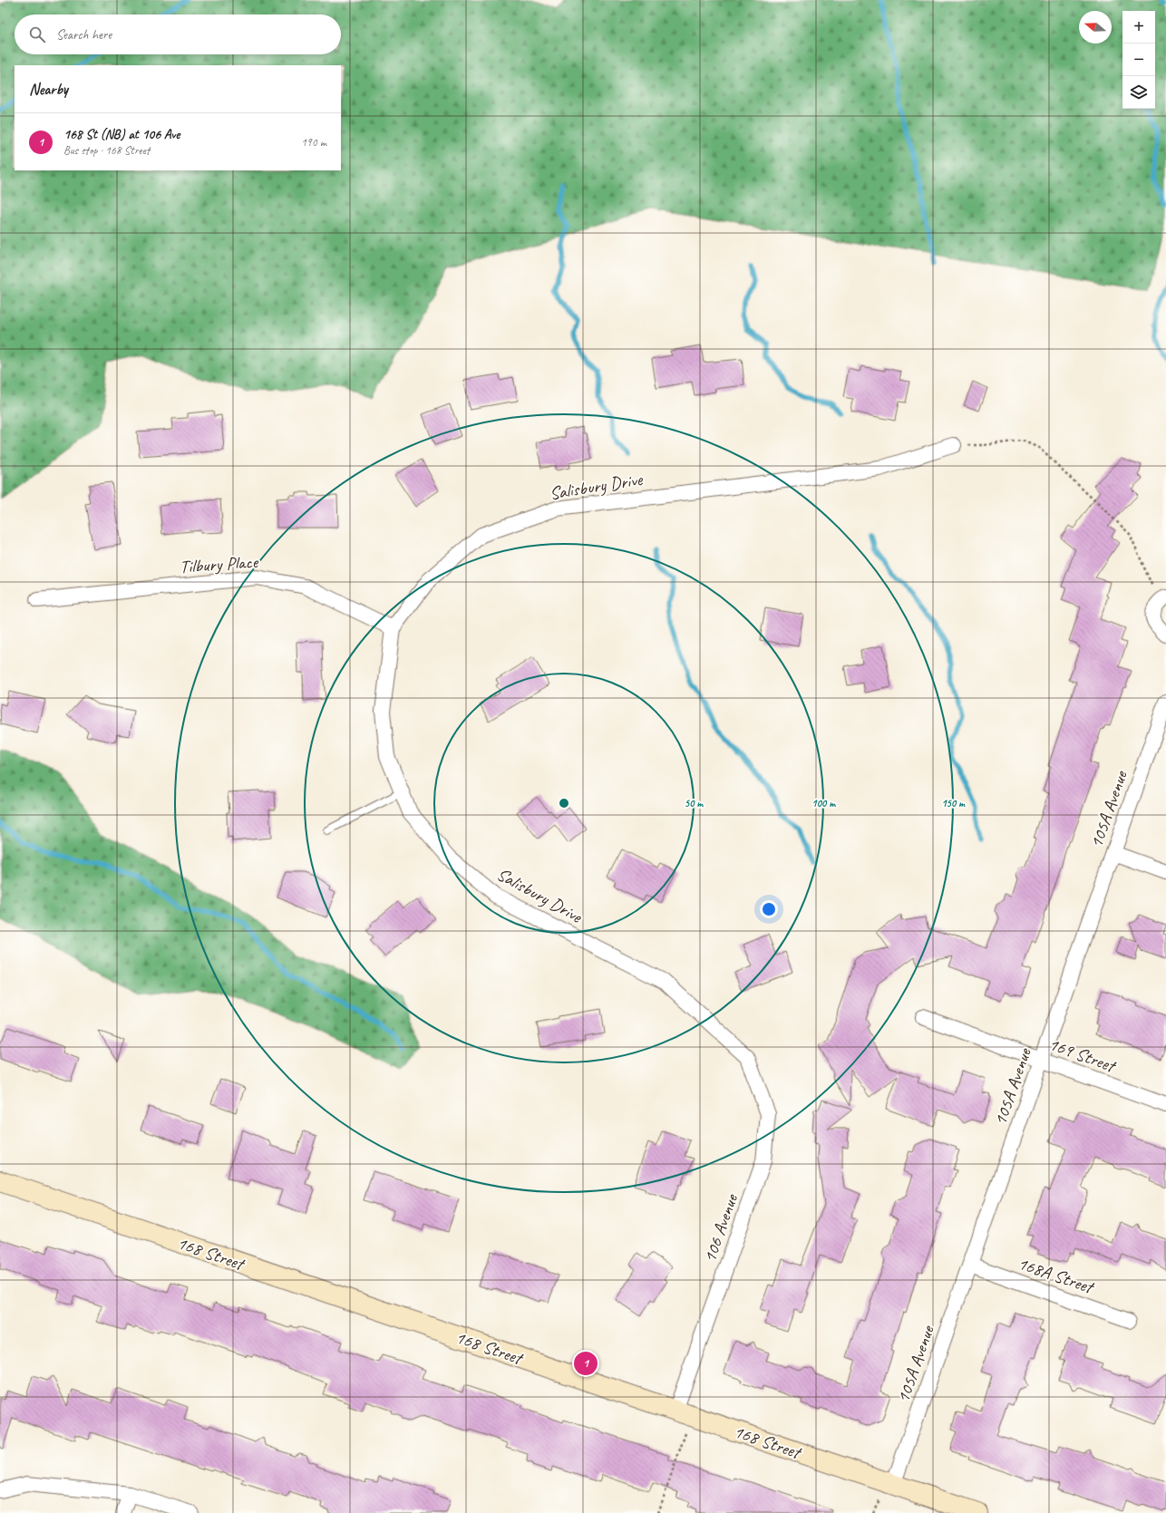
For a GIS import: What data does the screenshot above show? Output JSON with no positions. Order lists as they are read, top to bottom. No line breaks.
{"streets":{"street":["Salisbury Drive","Tilbury Place","105A Avenue","169 Street","106 Avenue","168 Street","168A Street"]},"crossings":[["Salisbury Drive","Tilbury Place"],["Salisbury Drive","106 Avenue"],["105A Avenue","169 Street"],["105A Avenue","168 Street"],["105A Avenue","168A Street"],["106 Avenue","168 Street"]],"north":"left","page":{"map_buttons":["+","−"],"search":"Search here","heading":"Nearby","list":[{"mark":"1","name":"168 St (NB) at 106 Ave","note":"Bus stop · 168 Street","value":"190 m"}],"pins":"1"},"rings":["50 m","100 m","150 m"]}
